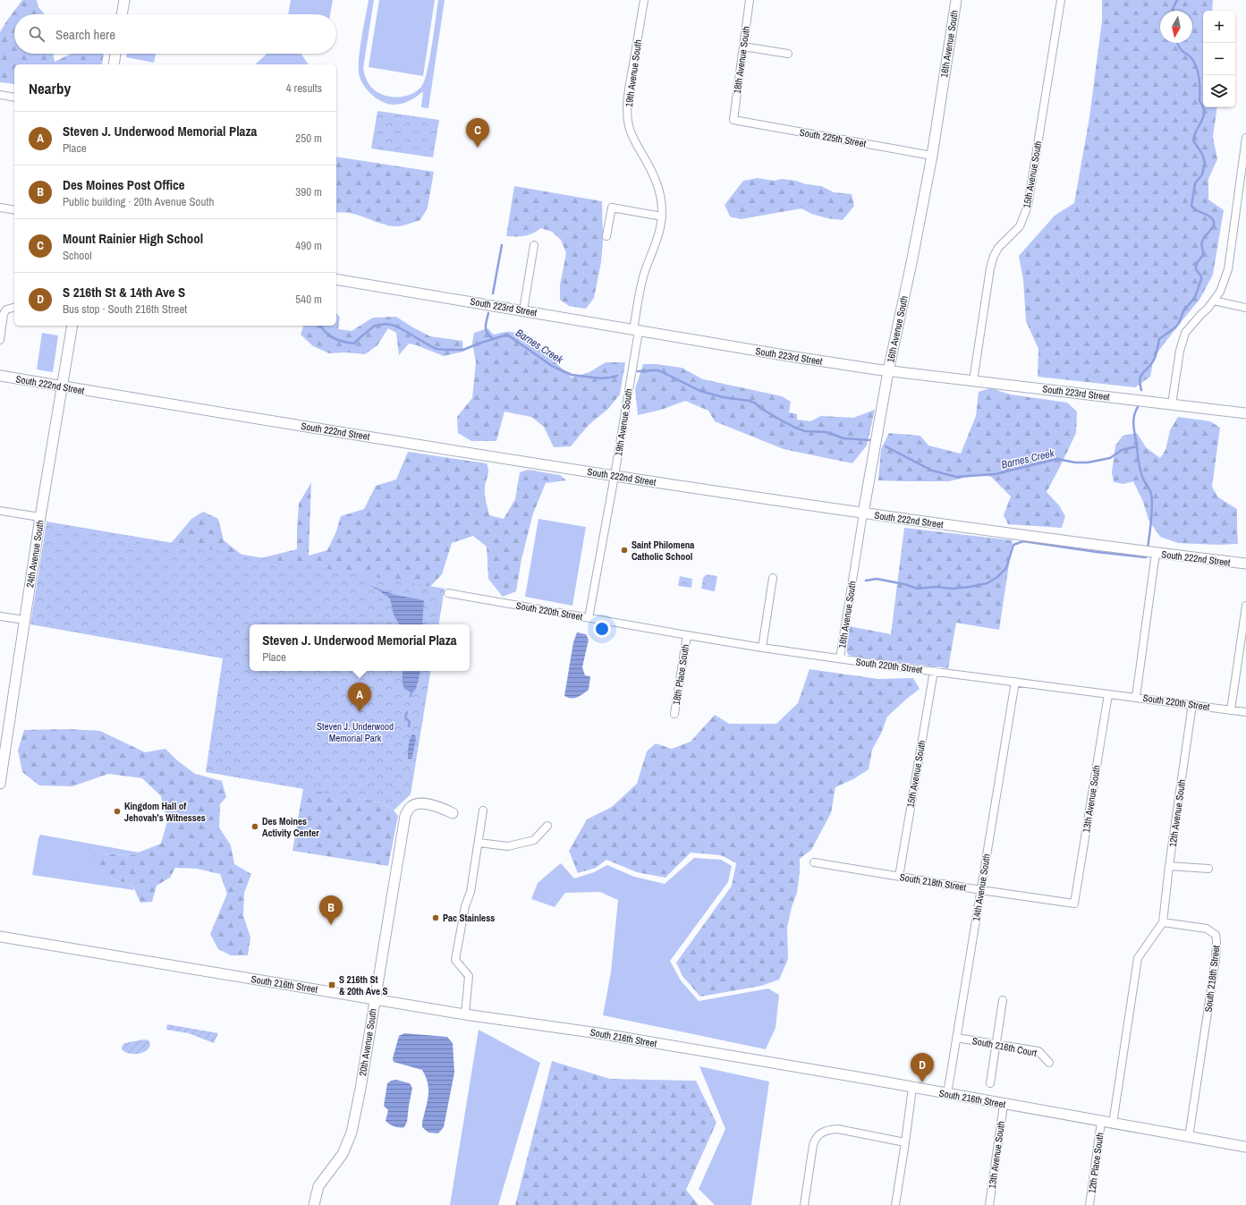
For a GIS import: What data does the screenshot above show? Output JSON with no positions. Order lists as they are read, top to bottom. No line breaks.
{"streets":{"street":["16th Avenue South","18th Avenue South","19th Avenue South","South 225th Street","15th Avenue South","South 223rd Street","South 222nd Street","24th Avenue South","South 220th Street","18th Place South","13th Avenue South","12th Avenue South","South 218th Street","14th Avenue South","South 216th Street","20th Avenue South","South 216th Court","12th Place South"]},"crossings":[["16th Avenue South","South 225th Street"],["16th Avenue South","South 223rd Street"],["16th Avenue South","South 222nd Street"],["16th Avenue South","South 220th Street"],["18th Avenue South","South 225th Street"],["19th Avenue South","South 223rd Street"],["19th Avenue South","South 222nd Street"],["19th Avenue South","South 220th Street"],["15th Avenue South","South 223rd Street"],["15th Avenue South","South 220th Street"],["15th Avenue South","South 218th Street"],["South 222nd Street","24th Avenue South"],["South 220th Street","18th Place South"],["South 220th Street","13th Avenue South"],["South 220th Street","12th Avenue South"],["South 220th Street","14th Avenue South"],["13th Avenue South","South 218th Street"],["13th Avenue South","South 216th Street"],["12th Avenue South","South 218th Street"],["South 218th Street","14th Avenue South"],["South 218th Street","South 216th Street"],["14th Avenue South","South 216th Street"],["14th Avenue South","South 216th Court"],["South 216th Street","20th Avenue South"],["South 216th Street","12th Place South"]],"water":["Barnes Creek"],"parks":["Steven J. Underwood Memorial Park"],"places":{"other":["Saint Philomena Catholic School","Kingdom Hall of Jehovah's Witnesses","Des Moines Activity Center","Pac Stainless"],"transit":["S 216th St & 20th Ave S"]},"north":"bottom","page":{"map_buttons":["+","−"],"search":"Search here","heading":["Nearby","4 results"],"list":[{"mark":"A","name":"Steven J. Underwood Memorial Plaza","note":"Place","value":"250 m"},{"mark":"B","name":"Des Moines Post Office","note":"Public building · 20th Avenue South","value":"390 m"},{"mark":"C","name":"Mount Rainier High School","note":"School","value":"490 m"},{"mark":"D","name":"S 216th St & 14th Ave S","note":"Bus stop · South 216th Street","value":"540 m"}],"pins":["C","A","B","D"],"popup":["Steven J. Underwood Memorial Plaza","Place"]}}
